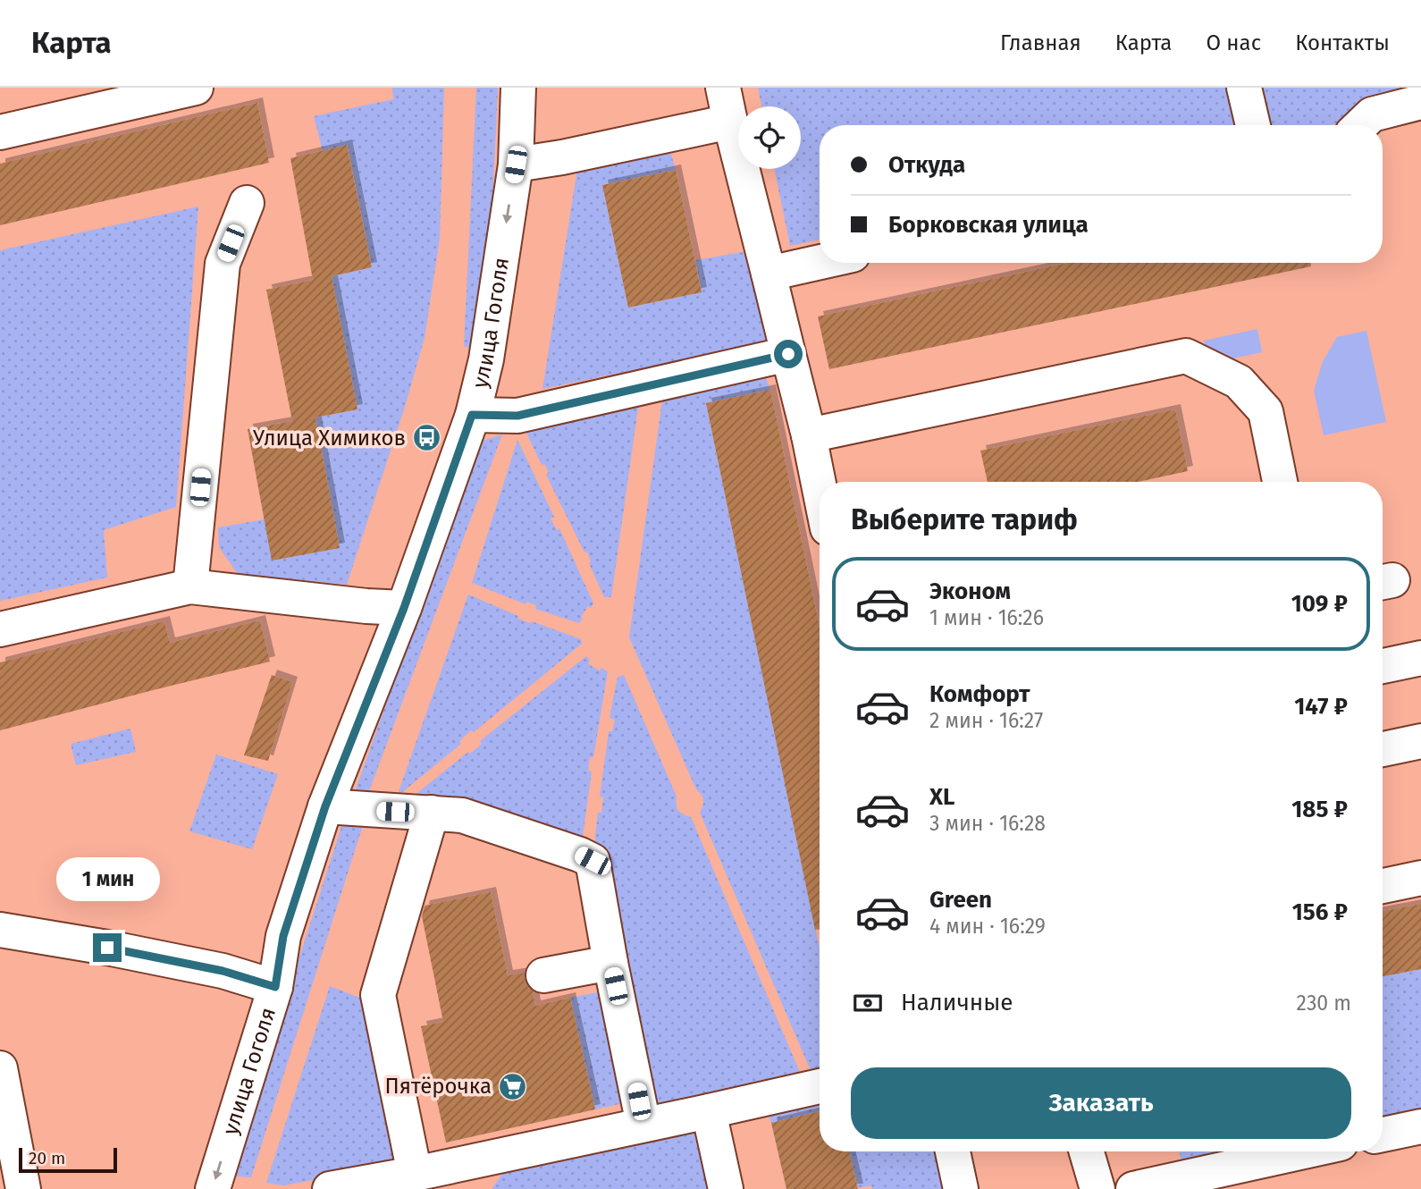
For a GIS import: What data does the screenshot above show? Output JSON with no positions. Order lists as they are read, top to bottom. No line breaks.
{"streets":{"street":["улица Гоголя"]},"places":{"bus stop":["Улица Химиков"],"supermarket":["Пятёрочка"]},"scale_bar":"20 m","page":{"header":"Карта","nav":["Главная","Карта","О нас","Контакты"],"banner":["Откуда","Борковская улица"],"heading":"Выберите тариф","list":[{"name":"Эконом","note":"1 мин · 16:26","value":"109 ₽"},{"name":"Комфорт","note":"2 мин · 16:27","value":"147 ₽"},{"name":"XL","note":"3 мин · 16:28","value":"185 ₽"},{"name":"Green","note":"4 мин · 16:29","value":"156 ₽"}],"bubble":"1 мин","pay":["Наличные","230 m"],"buttons":"Заказать","scale":"20 m"}}
